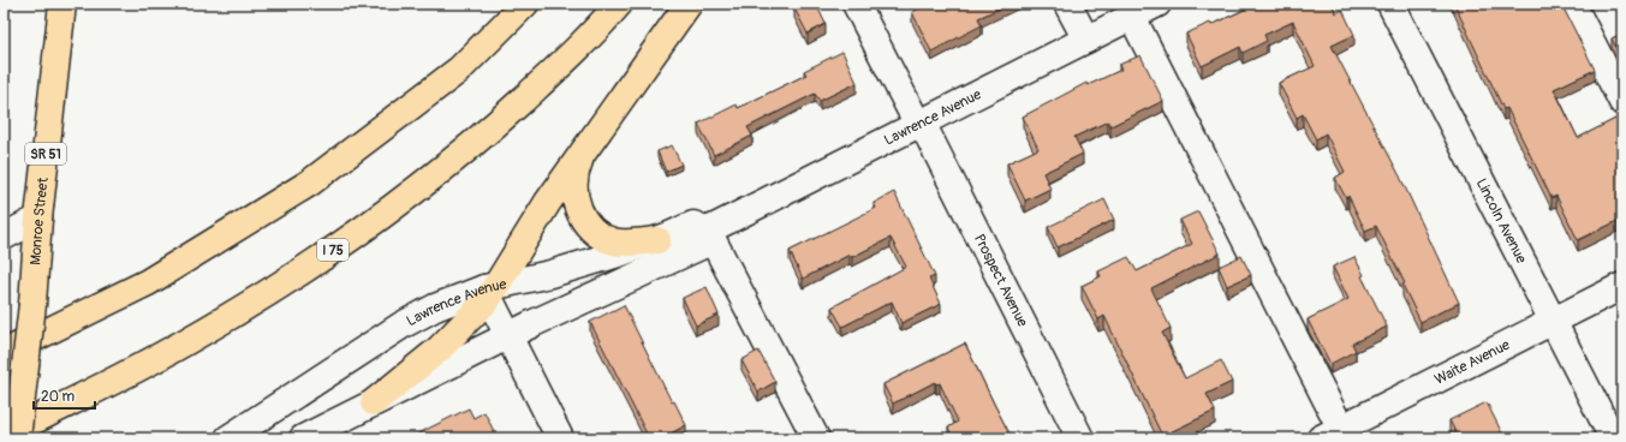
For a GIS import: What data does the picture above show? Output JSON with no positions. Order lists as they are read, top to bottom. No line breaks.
{"streets":{"main road":["SR 51","Monroe Street","I 75"],"street":["Lawrence Avenue","Lincoln Avenue","Prospect Avenue","Waite Avenue"]},"crossings":[["Lawrence Avenue","Prospect Avenue"],["Lincoln Avenue","Waite Avenue"]],"scale_bar":"20 m"}
